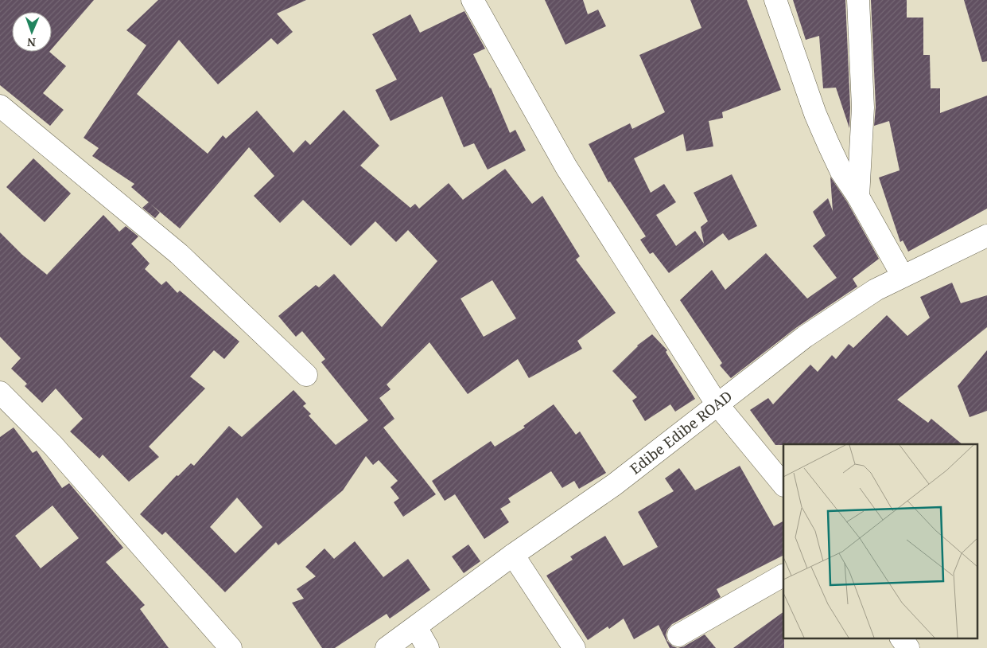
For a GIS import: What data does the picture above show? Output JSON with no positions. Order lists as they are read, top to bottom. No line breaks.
{"streets":{"street":["Edibe Edibe ROAD"]},"north":"bottom"}
